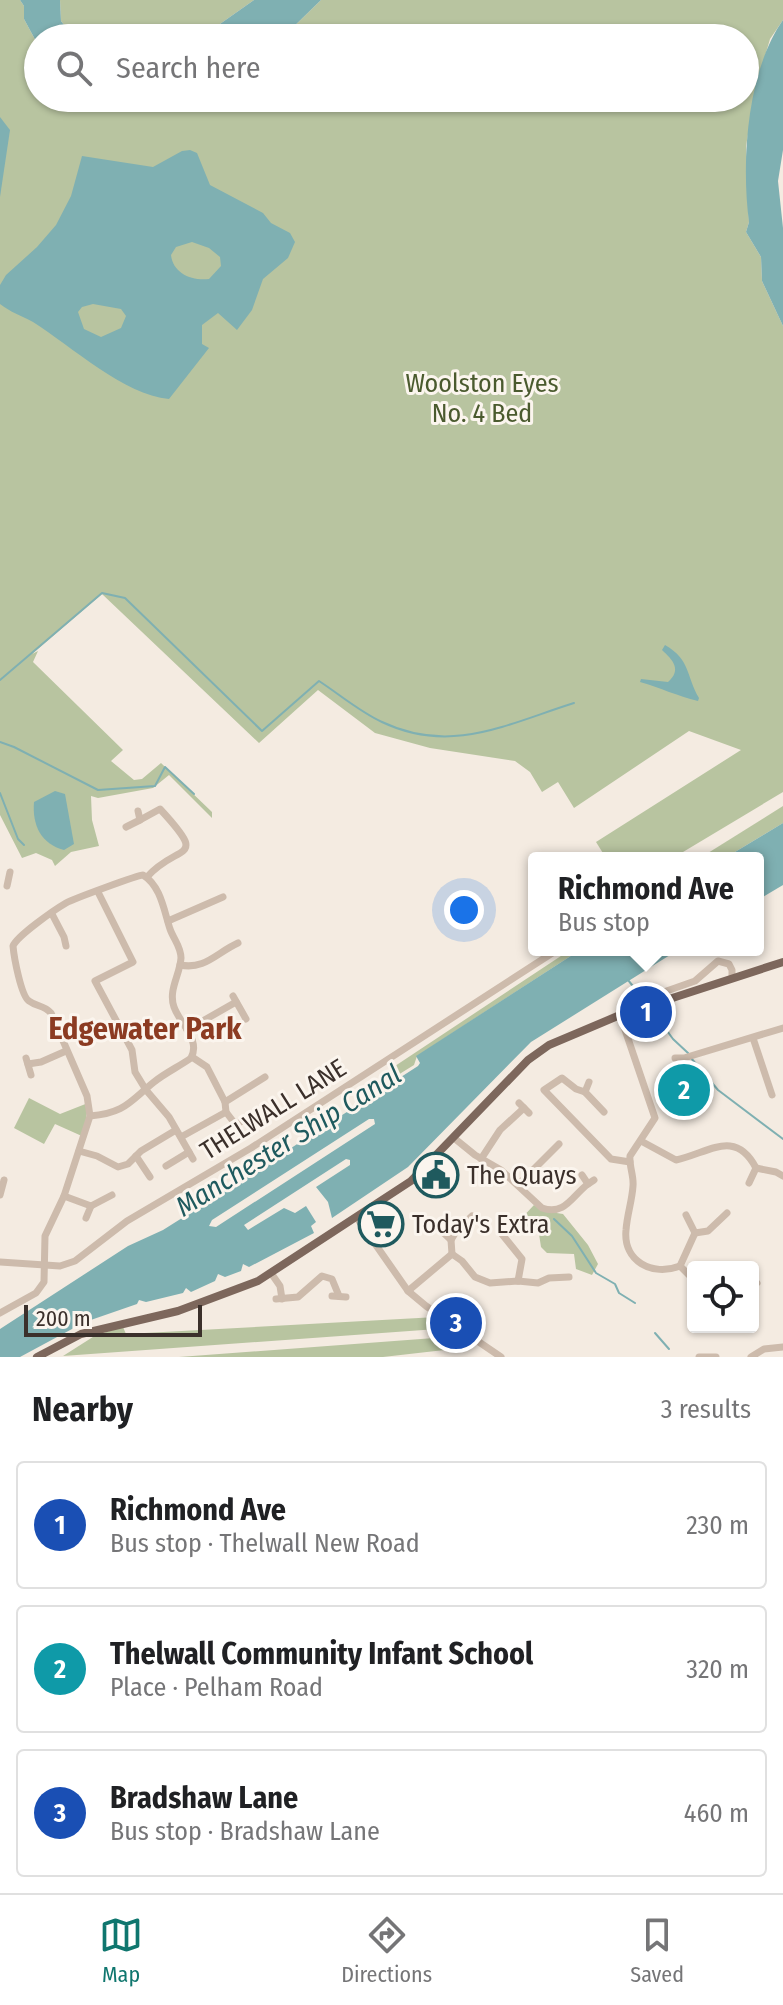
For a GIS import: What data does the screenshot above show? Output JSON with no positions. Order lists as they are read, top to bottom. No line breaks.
{"streets":{"street":["THELWALL LANE"]},"districts":["Edgewater Park"],"water":["Manchester Ship Canal"],"parks":["Woolston Eyes No. 4 Bed"],"places":{"public building":["The Quays"],"supermarket":["Today's Extra"]},"scale_bar":"200 m","page":{"search":"Search here","popup":["Richmond Ave","Bus stop"],"pins":["1","2","3"],"scale":"200 m","heading":["Nearby","3 results"],"list":[{"mark":"1","name":"Richmond Ave","note":"Bus stop · Thelwall New Road","value":"230 m"},{"mark":"2","name":"Thelwall Community Infant School","note":"Place · Pelham Road","value":"320 m"},{"mark":"3","name":"Bradshaw Lane","note":"Bus stop · Bradshaw Lane","value":"460 m"}],"nav":["Map","Directions","Saved"]}}
